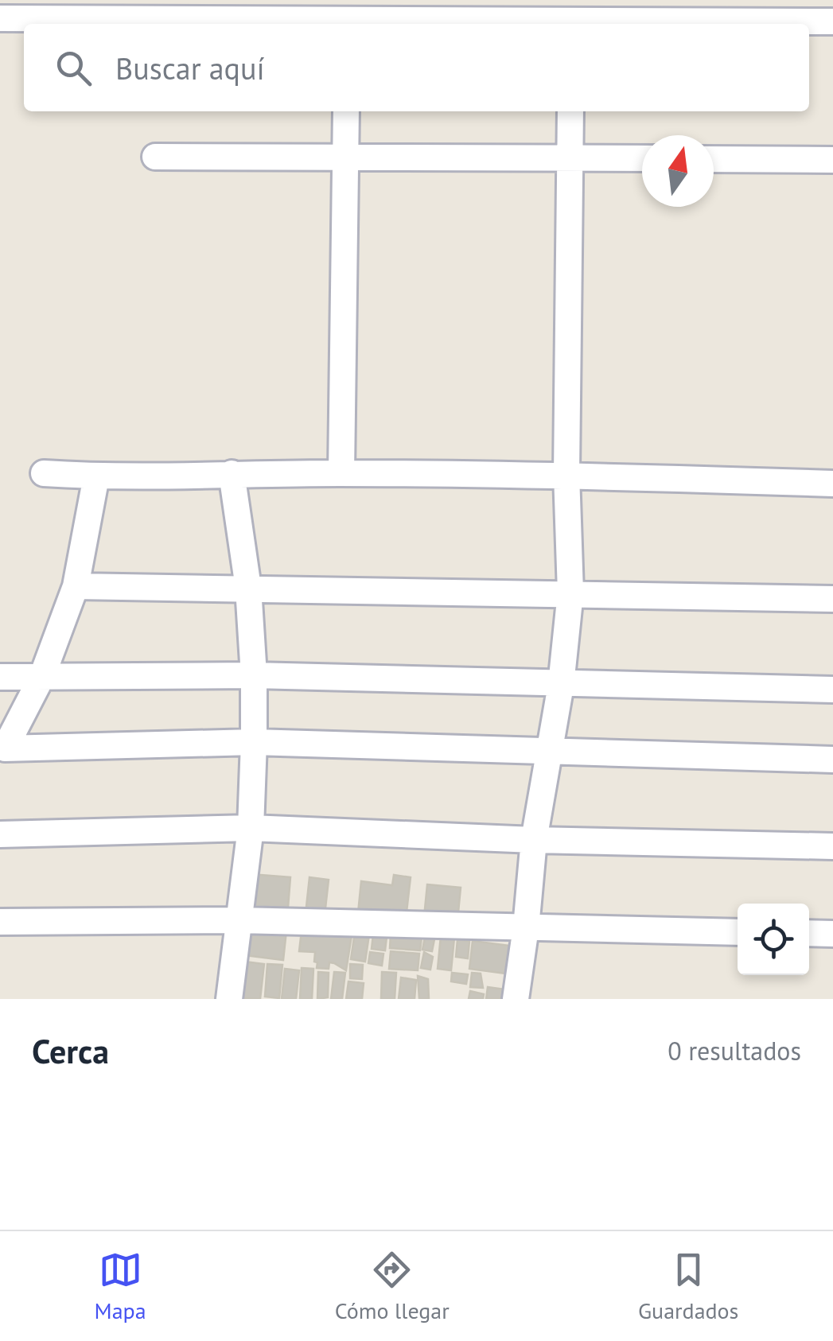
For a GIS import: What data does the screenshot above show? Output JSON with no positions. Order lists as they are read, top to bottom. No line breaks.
{"north":"top","page":{"search":"Buscar aquí","heading":["Cerca","0 resultados"],"nav":["Mapa","Cómo llegar","Guardados"]}}
